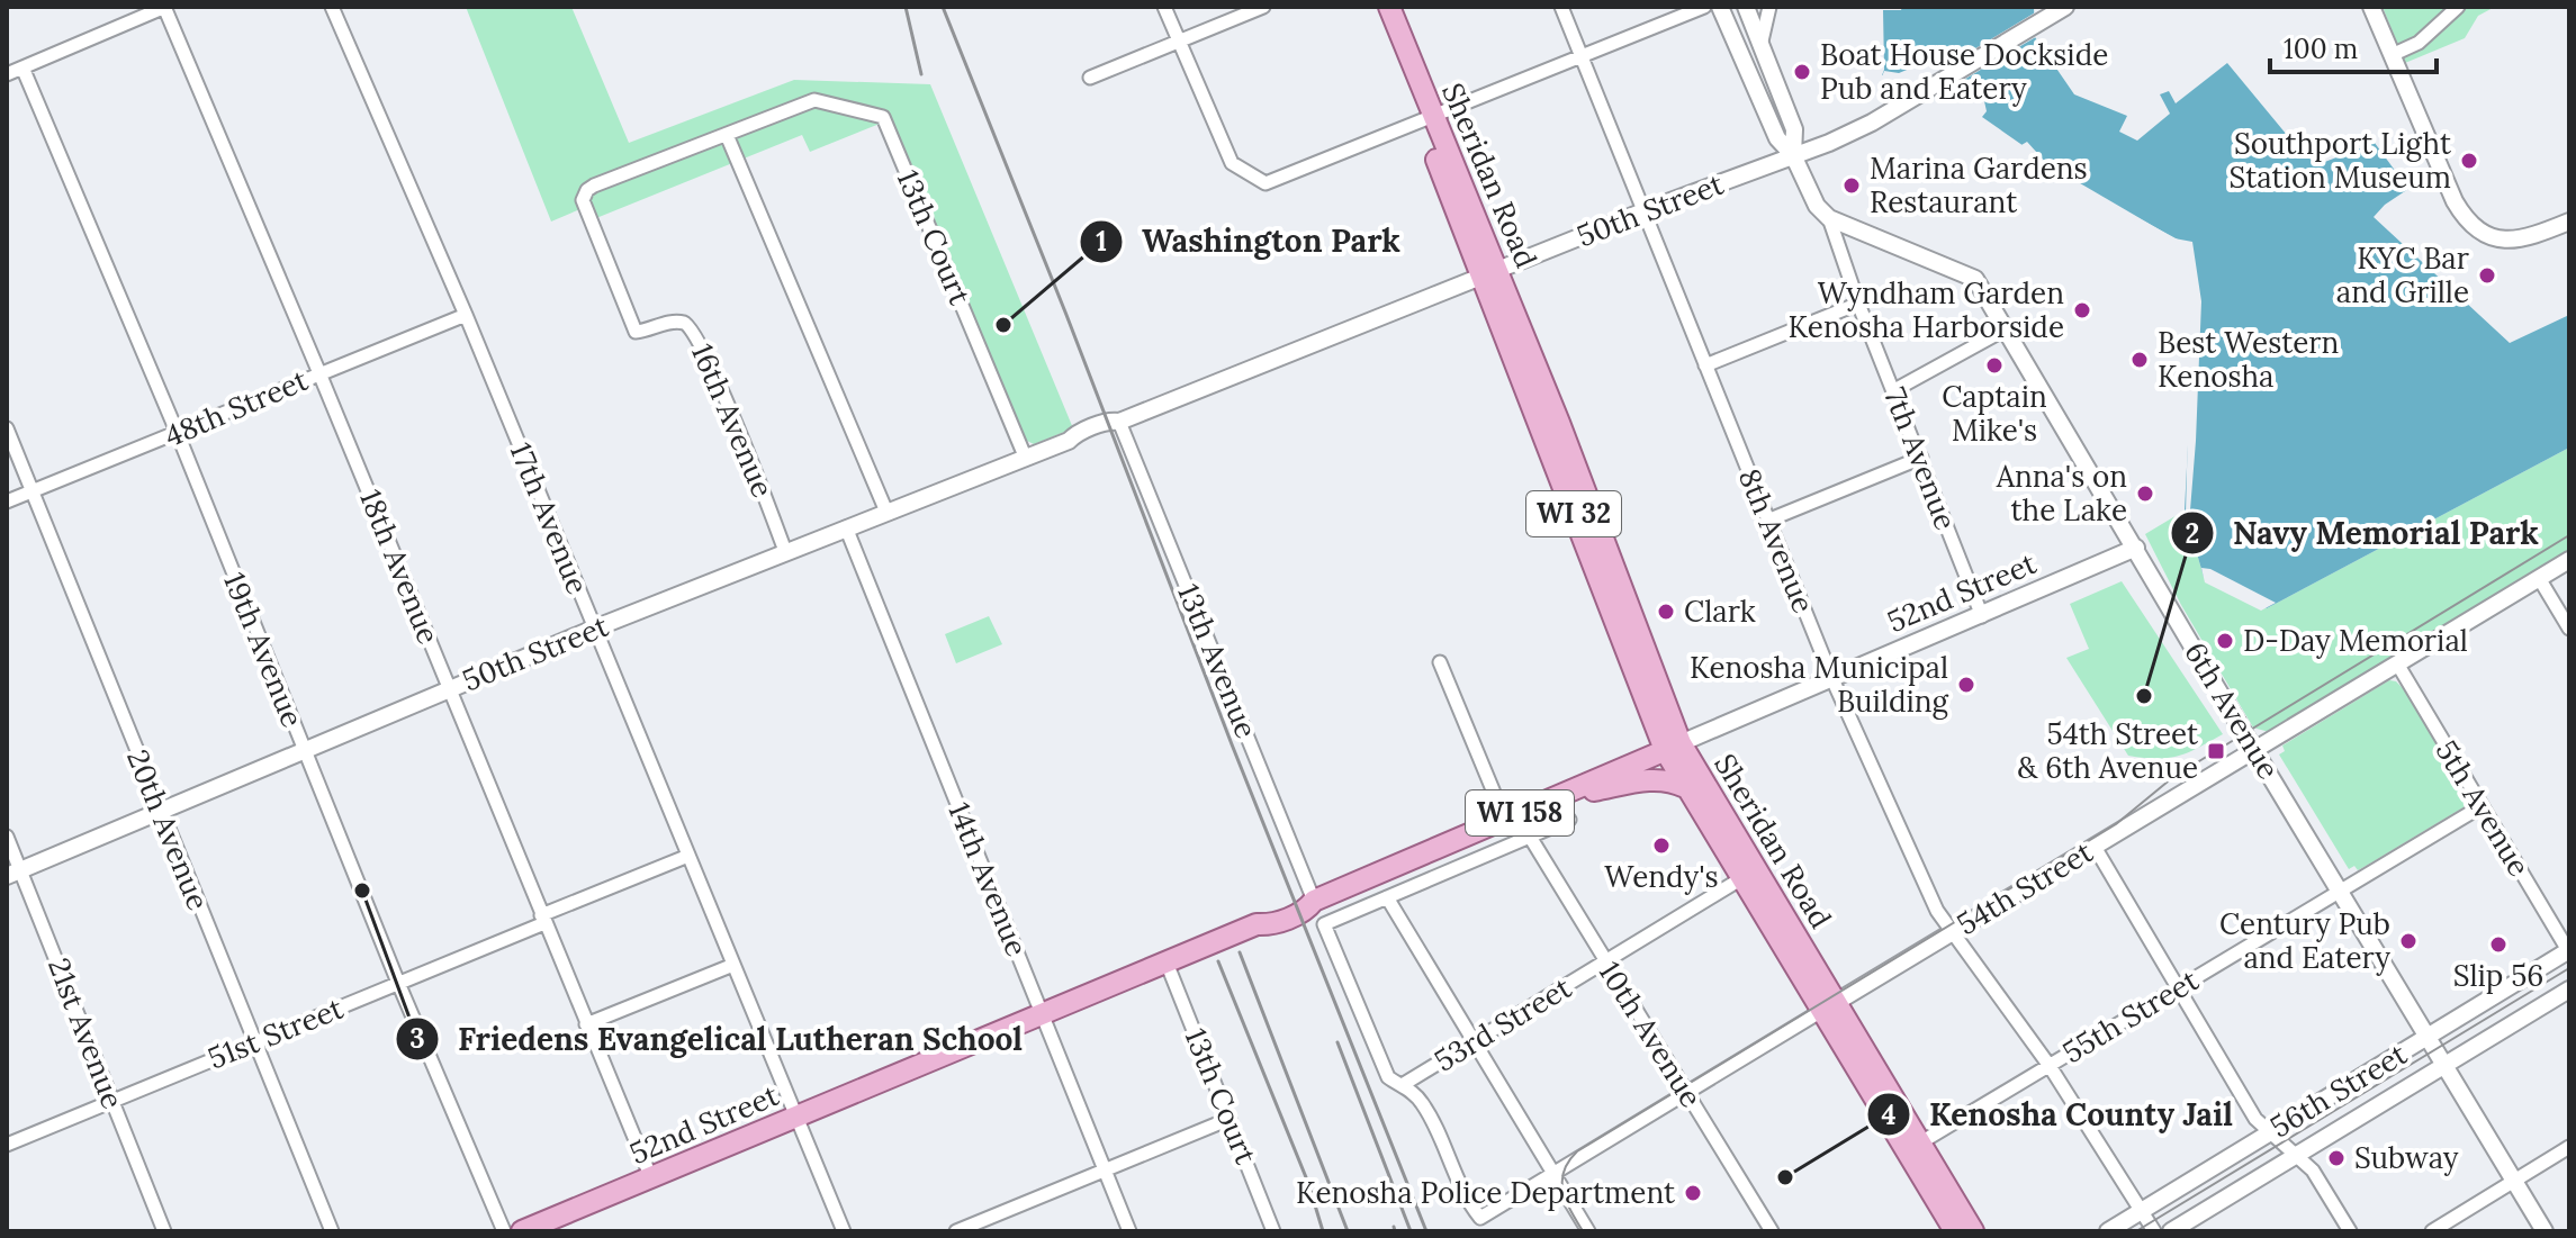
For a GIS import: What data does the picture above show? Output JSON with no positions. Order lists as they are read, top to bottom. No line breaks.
{"streets":{"main road":["Sheridan Road","WI 32","52nd Street","WI 158"],"street":["50th Street","13th Court","48th Street","16th Avenue","7th Avenue","17th Avenue","8th Avenue","18th Avenue","19th Avenue","13th Avenue","6th Avenue","5th Avenue","20th Avenue","14th Avenue","54th Street","55th Street","53rd Street","21st Avenue","51st Street","10th Avenue","56th Street"]},"crossings":[["Sheridan Road","50th Street"],["Sheridan Road","52nd Street"],["Sheridan Road","54th Street"],["Sheridan Road","55th Street"],["Sheridan Road","53rd Street"],["50th Street","13th Court"],["50th Street","16th Avenue"],["50th Street","7th Avenue"],["50th Street","17th Avenue"],["50th Street","8th Avenue"],["50th Street","18th Avenue"],["50th Street","19th Avenue"],["50th Street","13th Avenue"],["50th Street","20th Avenue"],["50th Street","14th Avenue"],["50th Street","21st Avenue"],["13th Court","16th Avenue"],["13th Court","52nd Street"],["48th Street","17th Avenue"],["48th Street","18th Avenue"],["48th Street","19th Avenue"],["48th Street","20th Avenue"],["7th Avenue","52nd Street"],["7th Avenue","6th Avenue"],["17th Avenue","52nd Street"],["17th Avenue","51st Street"],["8th Avenue","52nd Street"],["8th Avenue","54th Street"],["8th Avenue","55th Street"],["8th Avenue","56th Street"],["18th Avenue","52nd Street"],["18th Avenue","51st Street"],["52nd Street","13th Avenue"],["52nd Street","6th Avenue"],["52nd Street","14th Avenue"],["19th Avenue","51st Street"],["6th Avenue","54th Street"],["6th Avenue","55th Street"],["6th Avenue","56th Street"],["5th Avenue","54th Street"],["5th Avenue","55th Street"],["5th Avenue","56th Street"],["20th Avenue","51st Street"],["54th Street","53rd Street"],["54th Street","10th Avenue"],["53rd Street","10th Avenue"],["21st Avenue","51st Street"]],"places":{"other":["Boat House Dockside Pub and Eatery","Southport Light Station Museum","Marina Gardens Restaurant","KYC Bar and Grille","Wyndham Garden Kenosha Harborside","Washington Park","Best Western Kenosha","Captain Mike's","Anna's on the Lake","Clark","D-Day Memorial","Kenosha Municipal Building","Navy Memorial Park","Wendy's","Friedens Evangelical Lutheran School","Century Pub and Eatery","Slip 56","Subway","Kenosha County Jail","Kenosha Police Department"],"transit":["54th Street & 6th Avenue"]},"scale_bar":"100 m"}
